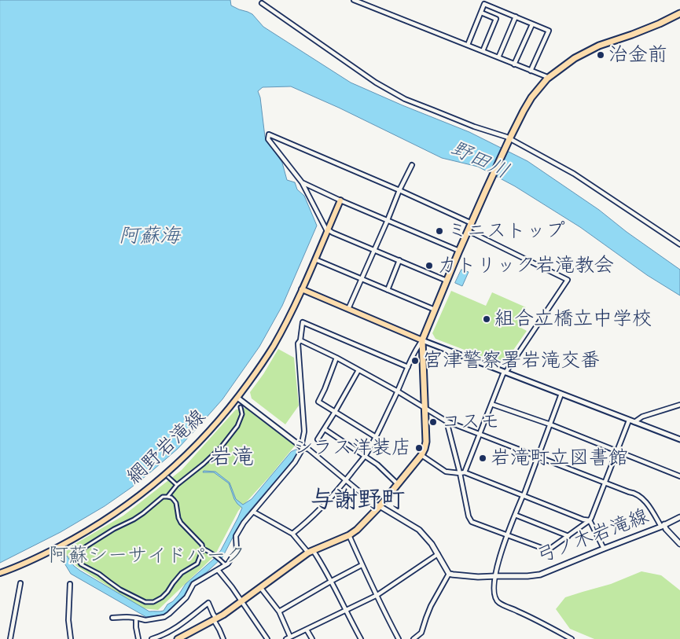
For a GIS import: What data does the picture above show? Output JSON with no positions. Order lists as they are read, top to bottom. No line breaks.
{"streets":{"main road":["網野岩滝線","弓ノ木岩滝線"]},"districts":["岩滝","与謝野町"],"water":["野田川","阿蘇海"],"parks":["阿蘇シーサイドパーク"],"places":["治金前","ミニストップ","カトリック岩滝教会","組合立橋立中学校","宮津警察署岩滝交番","コスモ","シラス洋装店","岩滝町立図書館"]}
